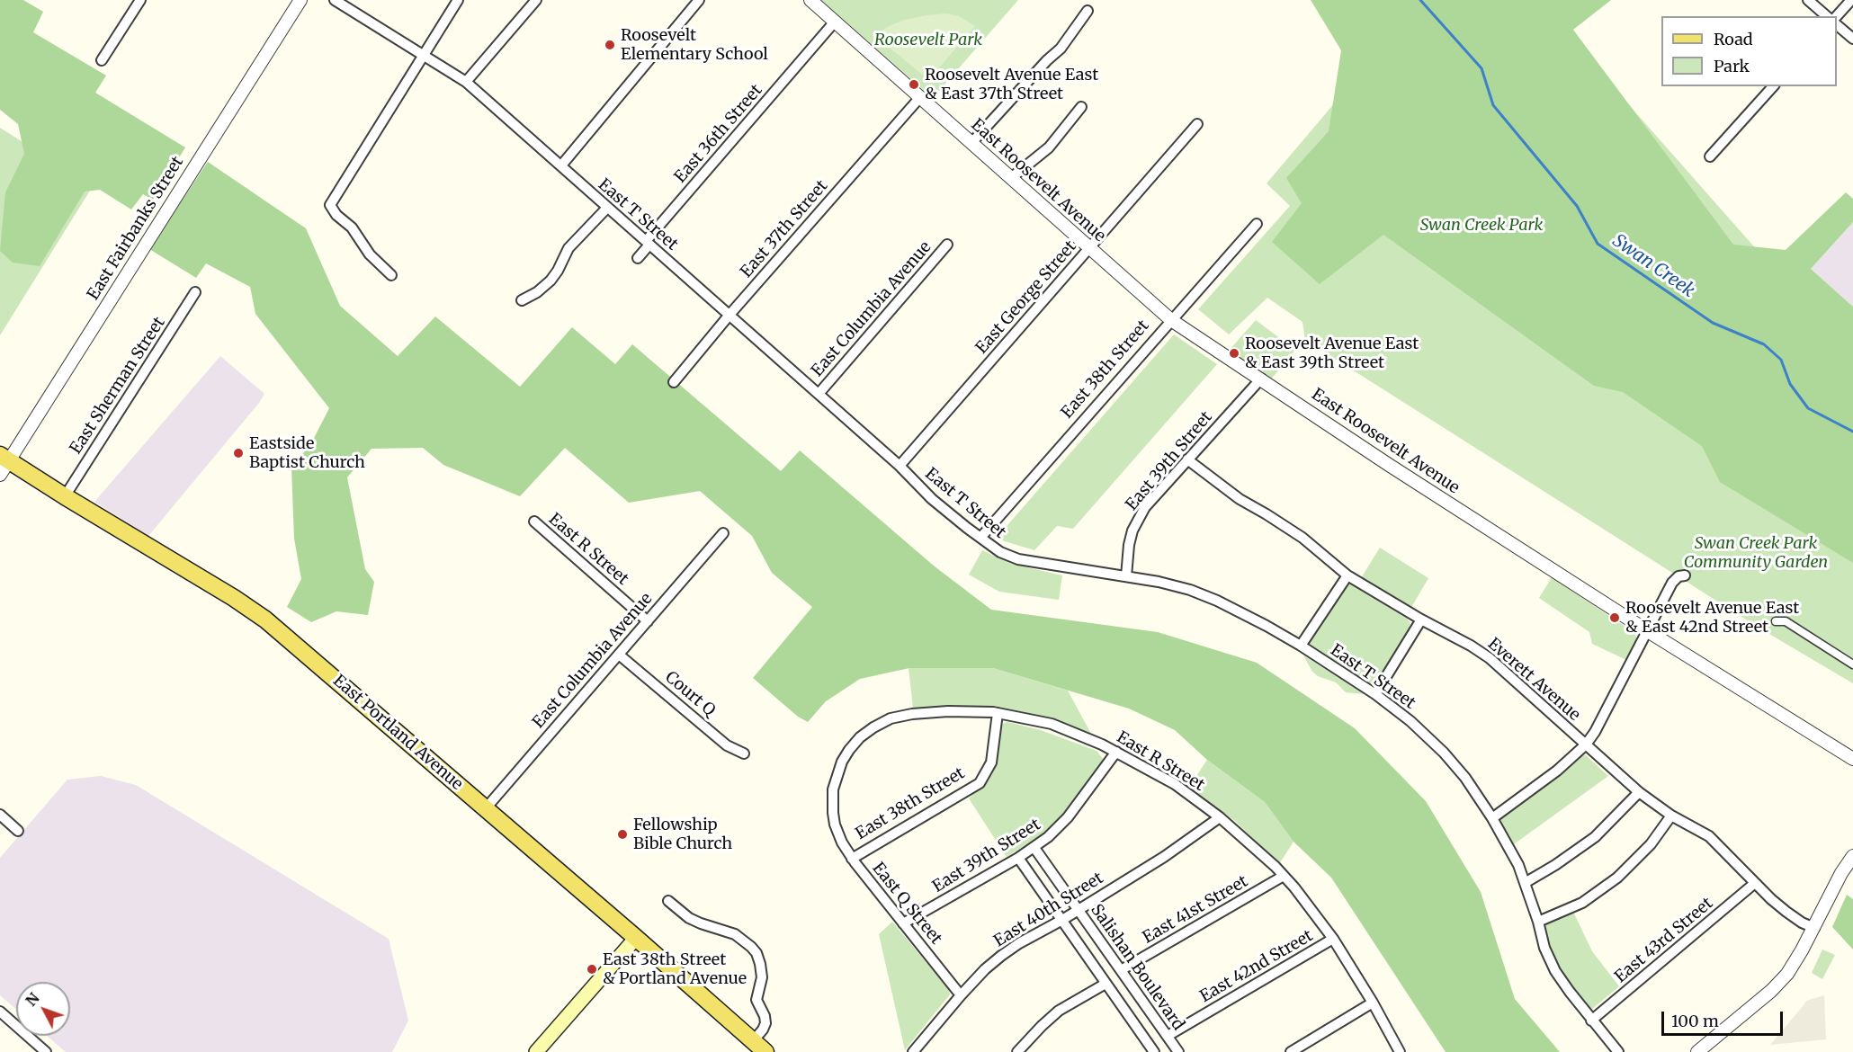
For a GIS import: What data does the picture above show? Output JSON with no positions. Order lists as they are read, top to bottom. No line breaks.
{"streets":{"main road":["East Portland Avenue"],"street":["East 36th Street","East Roosevelt Avenue","East T Street","East Fairbanks Street","East 37th Street","East George Street","East Columbia Avenue","East 38th Street","East Sherman Street","East 39th Street","East R Street","Everett Avenue","Court Q","East Q Street","East 40th Street","East 41st Street","East 43rd Street","East 42nd Street","Salishan Boulevard"]},"crossings":[["East 36th Street","East Roosevelt Avenue"],["East 36th Street","East T Street"],["East Roosevelt Avenue","East 37th Street"],["East Roosevelt Avenue","East George Street"],["East Roosevelt Avenue","East 38th Street"],["East Roosevelt Avenue","East 39th Street"],["East T Street","East 37th Street"],["East T Street","East George Street"],["East T Street","East Columbia Avenue"],["East T Street","East 38th Street"],["East T Street","East 39th Street"],["East T Street","East 43rd Street"],["East Fairbanks Street","East Portland Avenue"],["East Columbia Avenue","East R Street"],["East Columbia Avenue","Court Q"],["East Columbia Avenue","East Portland Avenue"],["East 38th Street","East R Street"],["East 38th Street","East Q Street"],["East Sherman Street","East Portland Avenue"],["East 39th Street","East R Street"],["East 39th Street","Everett Avenue"],["East 39th Street","East Q Street"],["East 39th Street","Salishan Boulevard"],["East R Street","East Q Street"],["East R Street","East 40th Street"],["East R Street","East 41st Street"],["East R Street","East 42nd Street"],["Everett Avenue","East 43rd Street"],["East Q Street","East 40th Street"],["East 40th Street","Salishan Boulevard"],["East 41st Street","Salishan Boulevard"],["East 42nd Street","Salishan Boulevard"]],"water":["Swan Creek"],"parks":["Roosevelt Park","Swan Creek Park","Swan Creek Park Community Garden"],"places":["Roosevelt Elementary School","Roosevelt Avenue East & East 37th Street","Roosevelt Avenue East & East 39th Street","Eastside Baptist Church","Roosevelt Avenue East & East 42nd Street","Fellowship Bible Church","East 38th Street & Portland Avenue"],"legend":["Road","Park"],"scale_bar":"100 m","north":"top left"}
